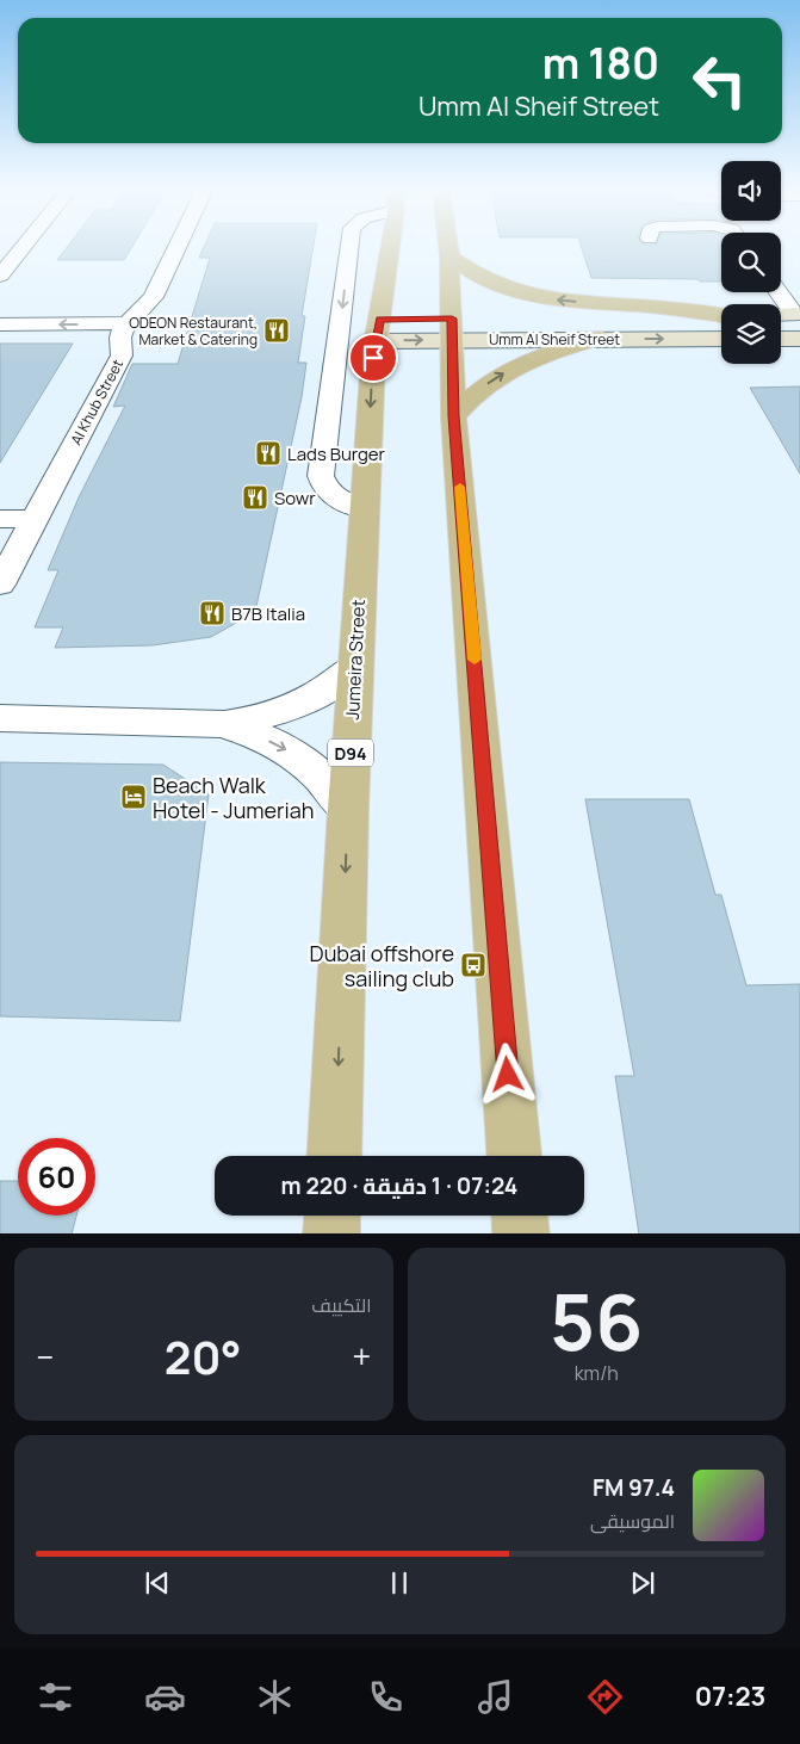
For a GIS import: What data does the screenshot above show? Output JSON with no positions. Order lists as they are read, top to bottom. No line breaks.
{"streets":{"main road":["Umm Al Sheif Street","Jumeira Street","D94"],"street":["Al Khub Street"]},"crossings":[["Umm Al Sheif Street","Jumeira Street"]],"places":{"restaurant":["ODEON Restaurant, Market & Catering","Lads Burger","Sowr","B7B Italia"],"hotel":["Beach Walk Hotel - Jumeriah"],"bus stop":["Dubai offshore sailing club"]},"page":{"turn":["180 m","Umm Al Sheif Street"],"limit":"60","trip":"07:24 · 1 دقيقة · 220 m","tile":[["56","km/h"],"التكييف"],"heat":["−","20°","+"],"song":["97.4 FM","الموسيقى"],"tabs":"07:23"}}
